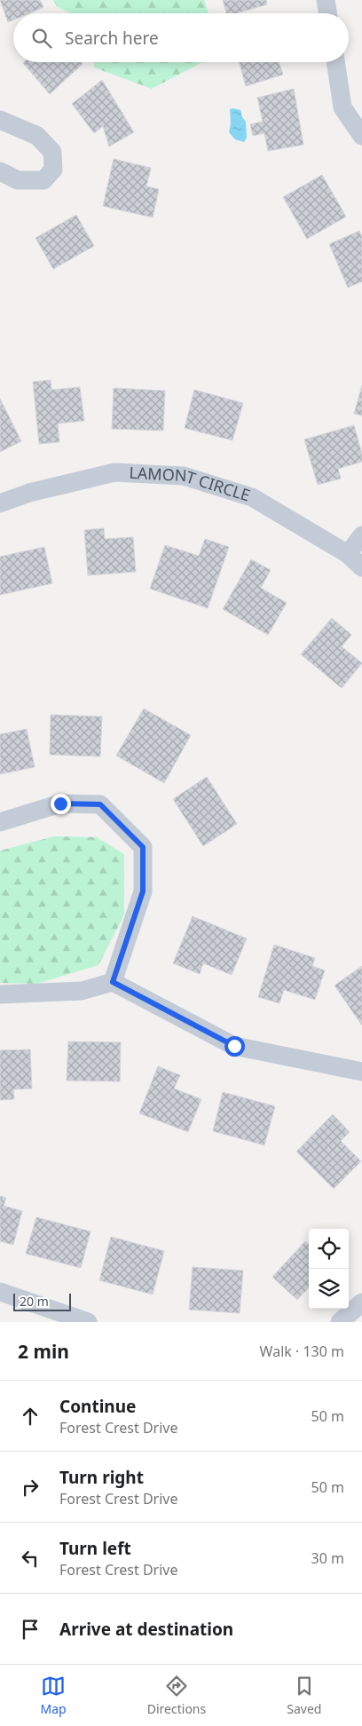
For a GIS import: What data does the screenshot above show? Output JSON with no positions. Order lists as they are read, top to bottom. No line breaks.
{"streets":{"street":["LAMONT CIRCLE"]},"scale_bar":"20 m","page":{"search":"Search here","scale":"20 m","heading":["2 min","Walk · 130 m"],"list":[["Continue","Forest Crest Drive","50 m"],["Turn right","Forest Crest Drive","50 m"],["Turn left","Forest Crest Drive","30 m"],"Arrive at destination"],"nav":["Map","Directions","Saved"]}}
